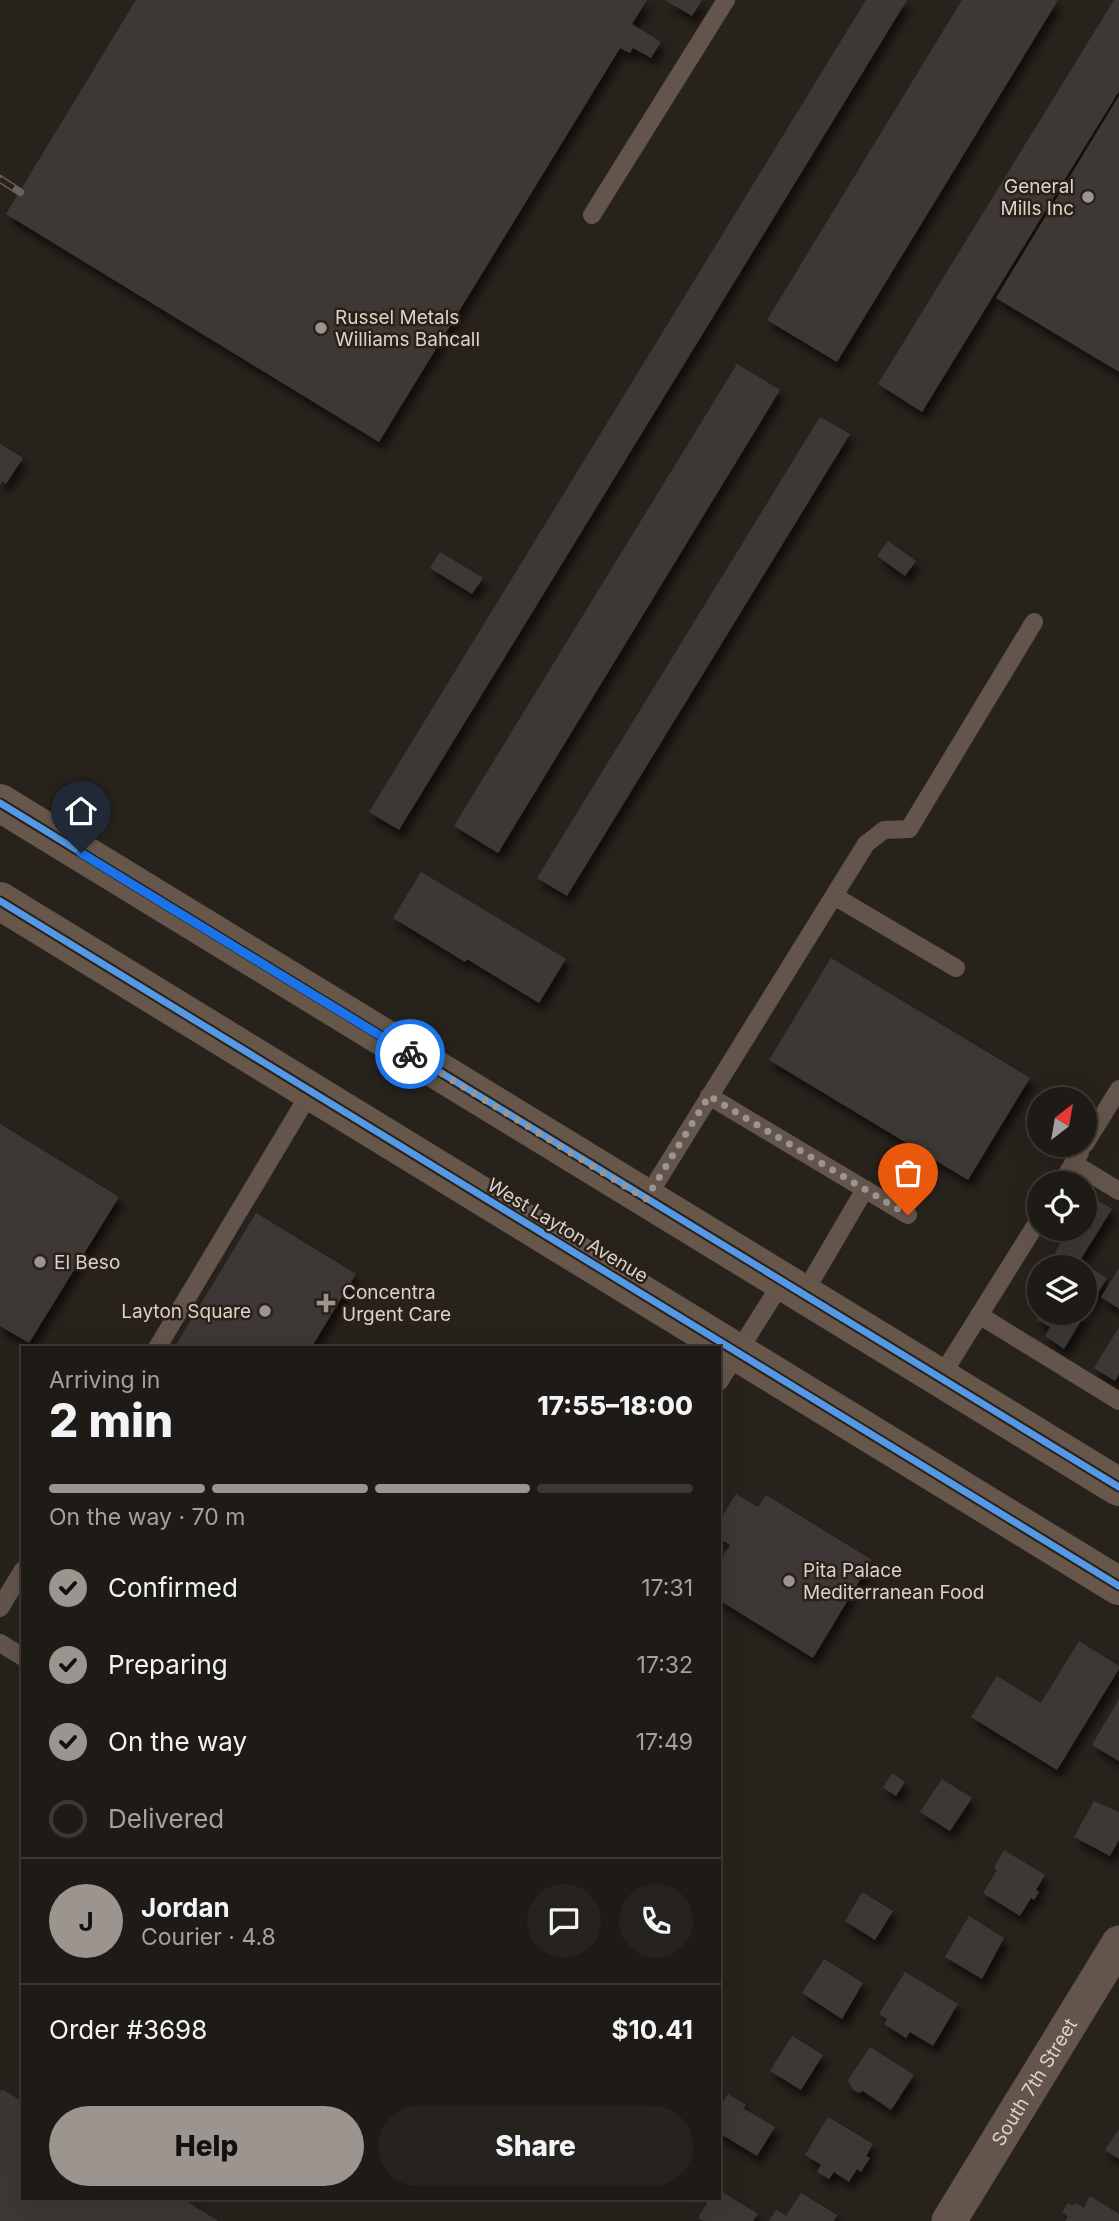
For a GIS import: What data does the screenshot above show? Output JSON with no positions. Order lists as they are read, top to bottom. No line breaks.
{"streets":{"main road":["West Layton Avenue"],"street":["South 7th Street"]},"places":{"other":["General Mills Inc","Russel Metals Williams Bahcall","El Beso","Layton Square","Pita Palace Mediterranean Food"],"health":["Concentra Urgent Care"]},"north":"top right","page":{"heading":["2 min","Arriving in","17:55–18:00"],"panel":["Jordan","Courier · 4.8","Order #3698","$10.41"],"bar":"On the way · 70 m","list":[["Confirmed","17:31"],["Preparing","17:32"],["On the way","17:49"],"Delivered"],"round":"J","buttons":["Help","Share"]}}
